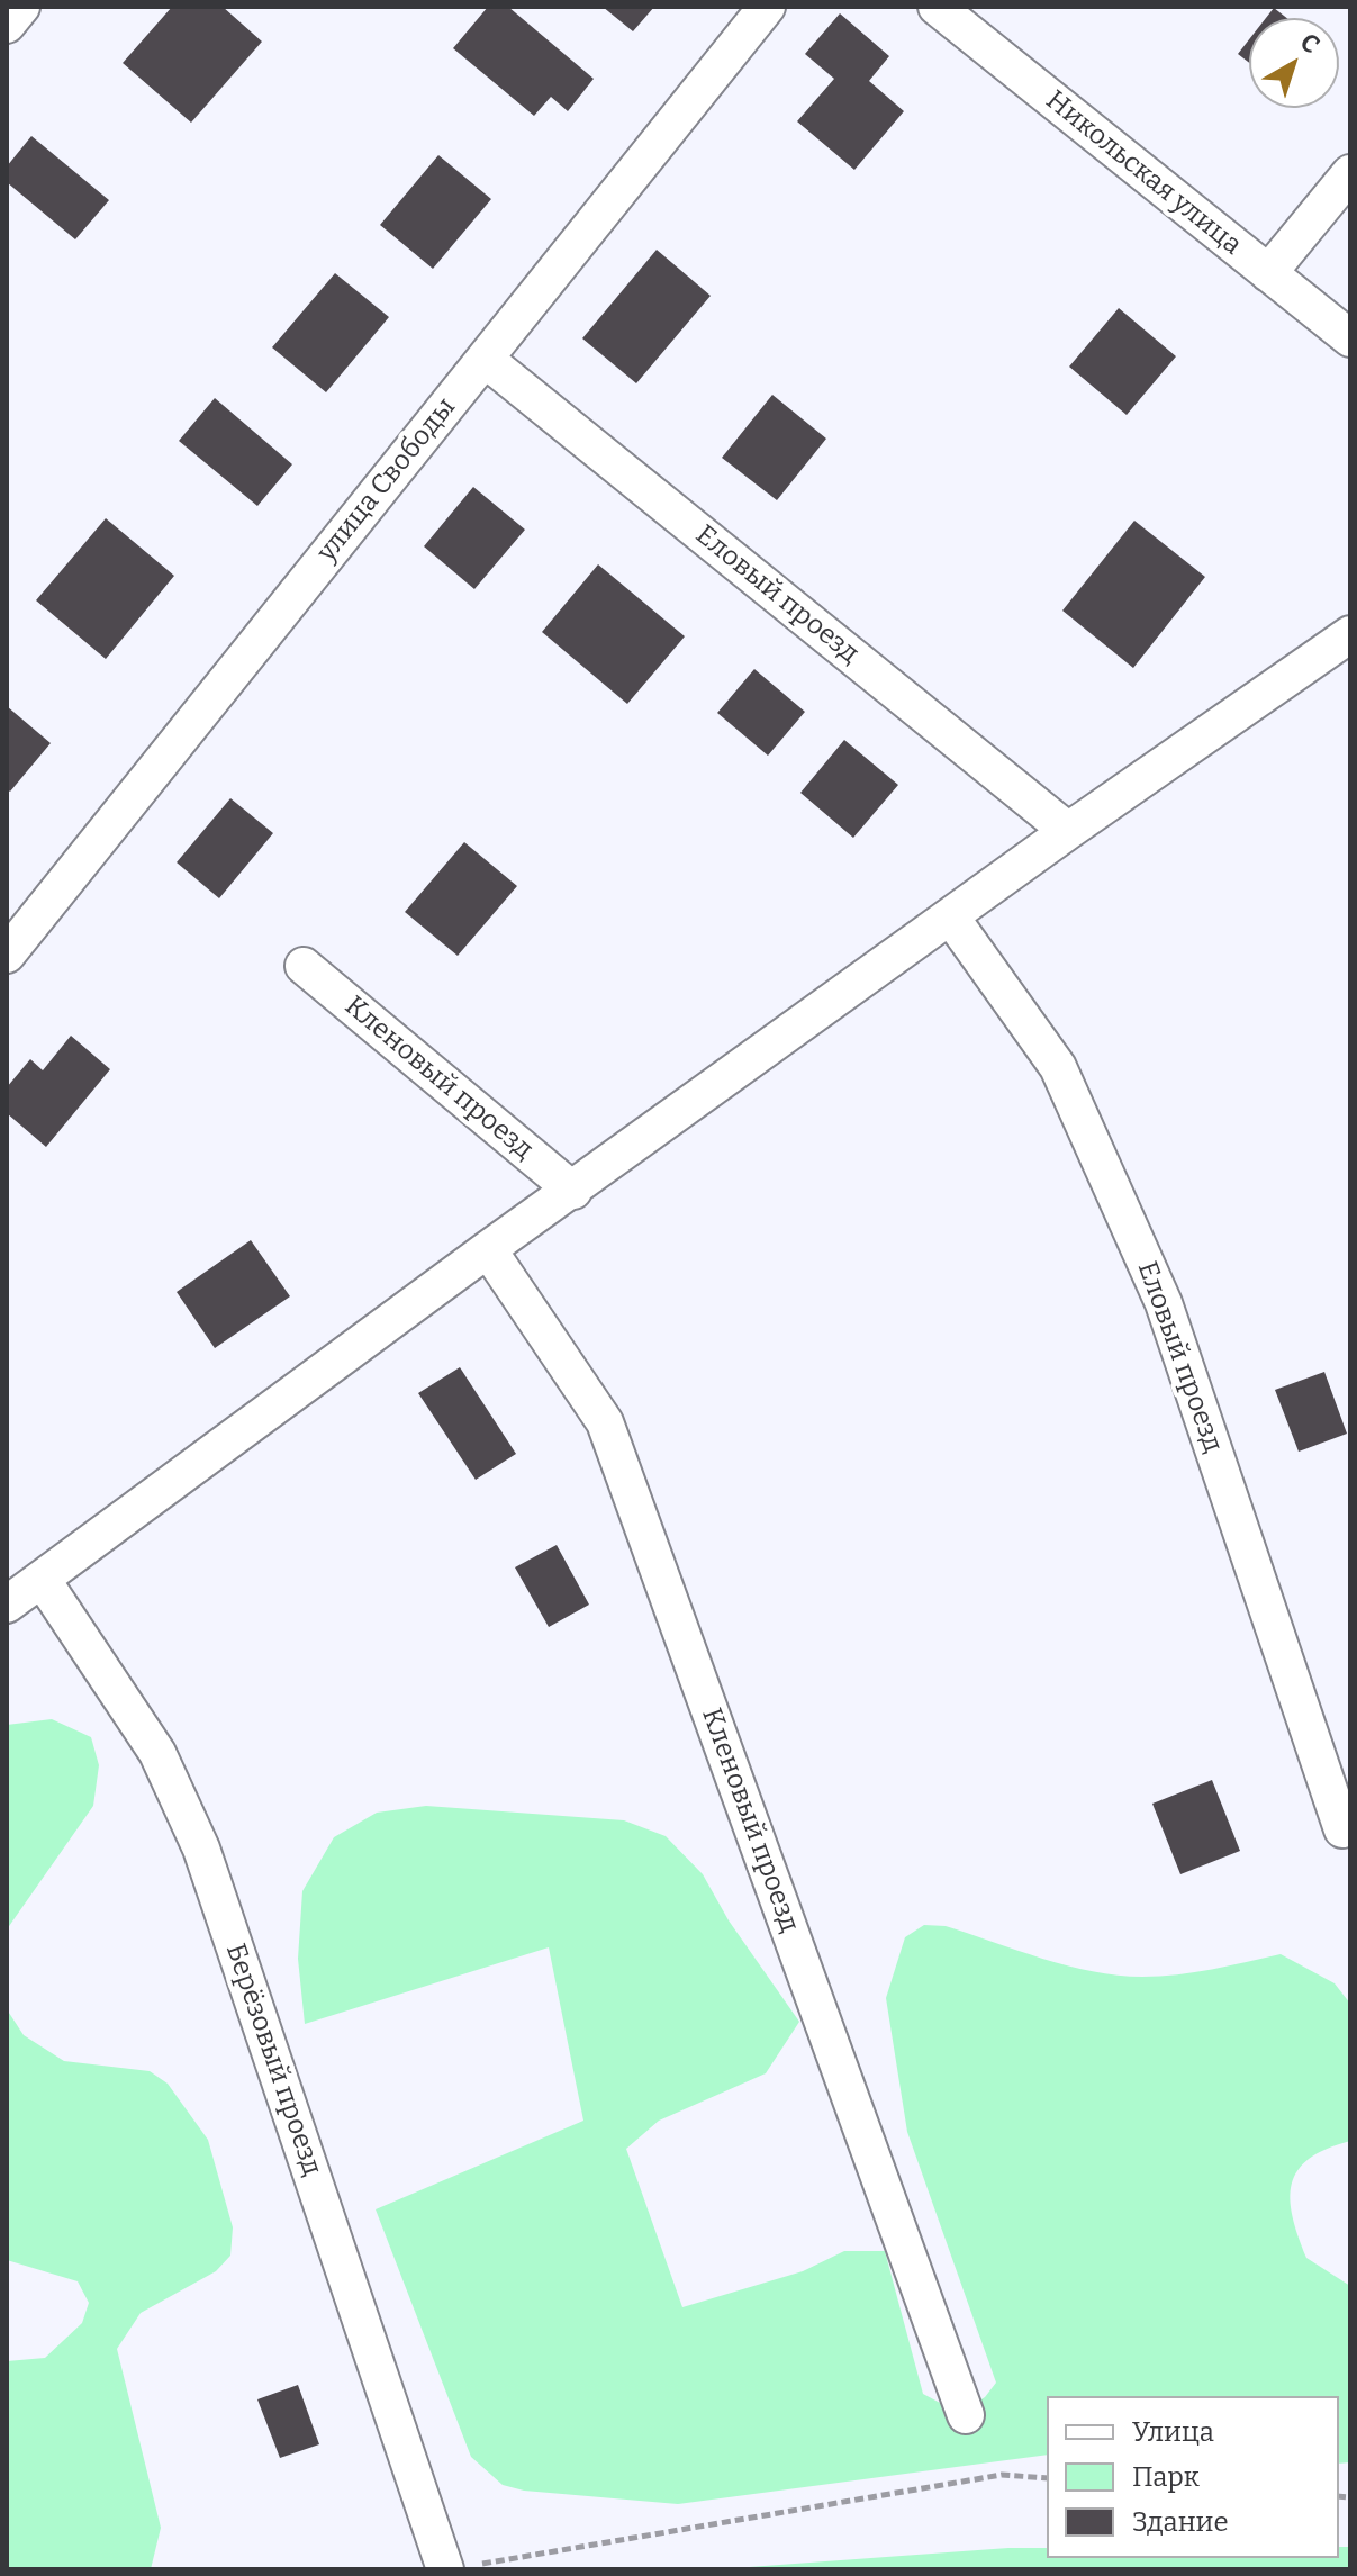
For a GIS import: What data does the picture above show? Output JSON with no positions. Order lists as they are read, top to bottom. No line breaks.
{"streets":{"street":["Никольская улица","улица Свободы","Еловый проезд","Кленовый проезд","Берёзовый проезд"]},"crossings":[["улица Свободы","Еловый проезд"]],"legend":["Улица","Парк","Здание"],"north":"top right"}
